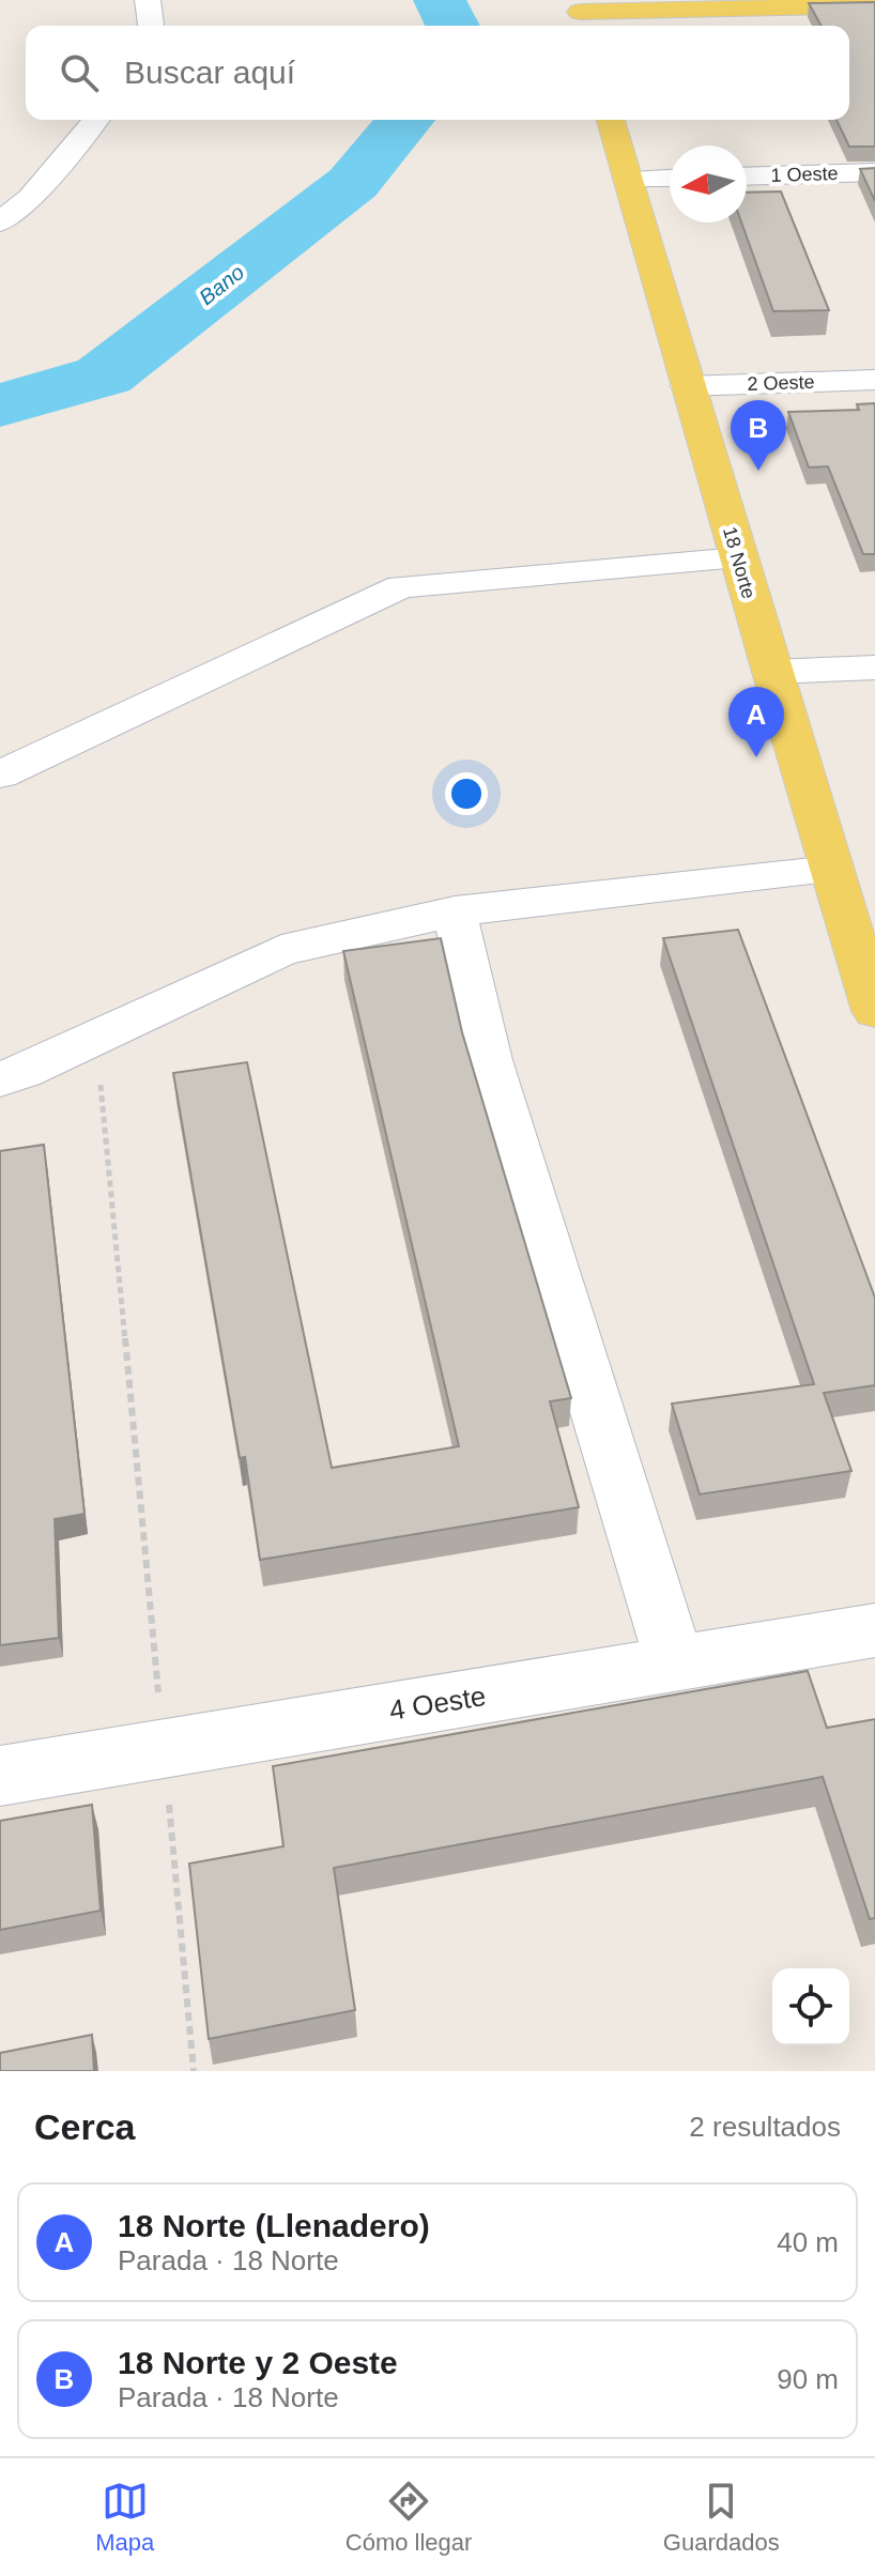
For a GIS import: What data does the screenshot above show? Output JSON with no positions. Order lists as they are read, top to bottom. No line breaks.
{"streets":{"main road":["18 Norte"],"street":["1 Oeste","2 Oeste","4 Oeste"]},"crossings":[["2 Oeste","18 Norte"]],"water":["Bano"],"north":"left","page":{"search":"Buscar aquí","pins":["B","A"],"heading":["Cerca","2 resultados"],"list":[{"mark":"A","name":"18 Norte (Llenadero)","note":"Parada · 18 Norte","value":"40 m"},{"mark":"B","name":"18 Norte y 2 Oeste","note":"Parada · 18 Norte","value":"90 m"}],"nav":["Mapa","Cómo llegar","Guardados"]}}
